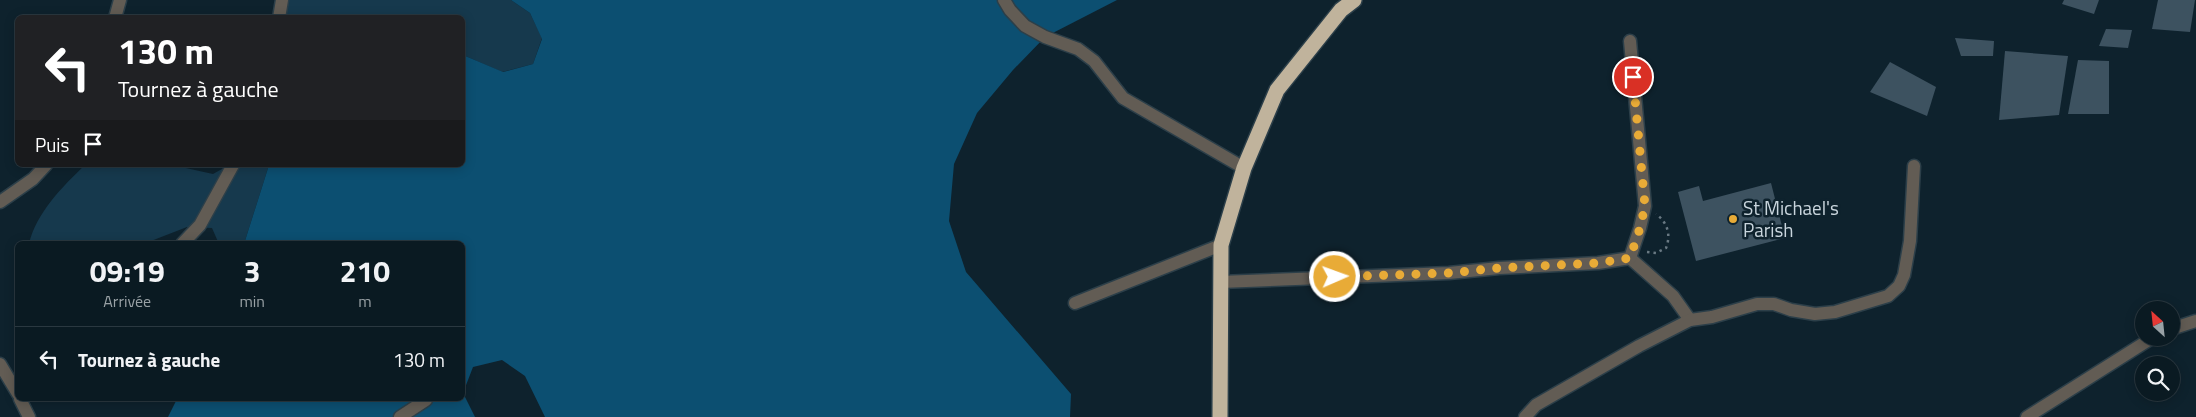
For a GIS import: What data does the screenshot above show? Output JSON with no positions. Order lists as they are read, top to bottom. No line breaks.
{"places":["St Michael's Parish"],"north":"top left","page":{"turn":["130 m","Tournez à gauche"],"then":"Puis","eta":["09:19","Arrivée","3","min","210","m"],"list":[{"name":"Tournez à gauche","value":"130 m"}]}}
